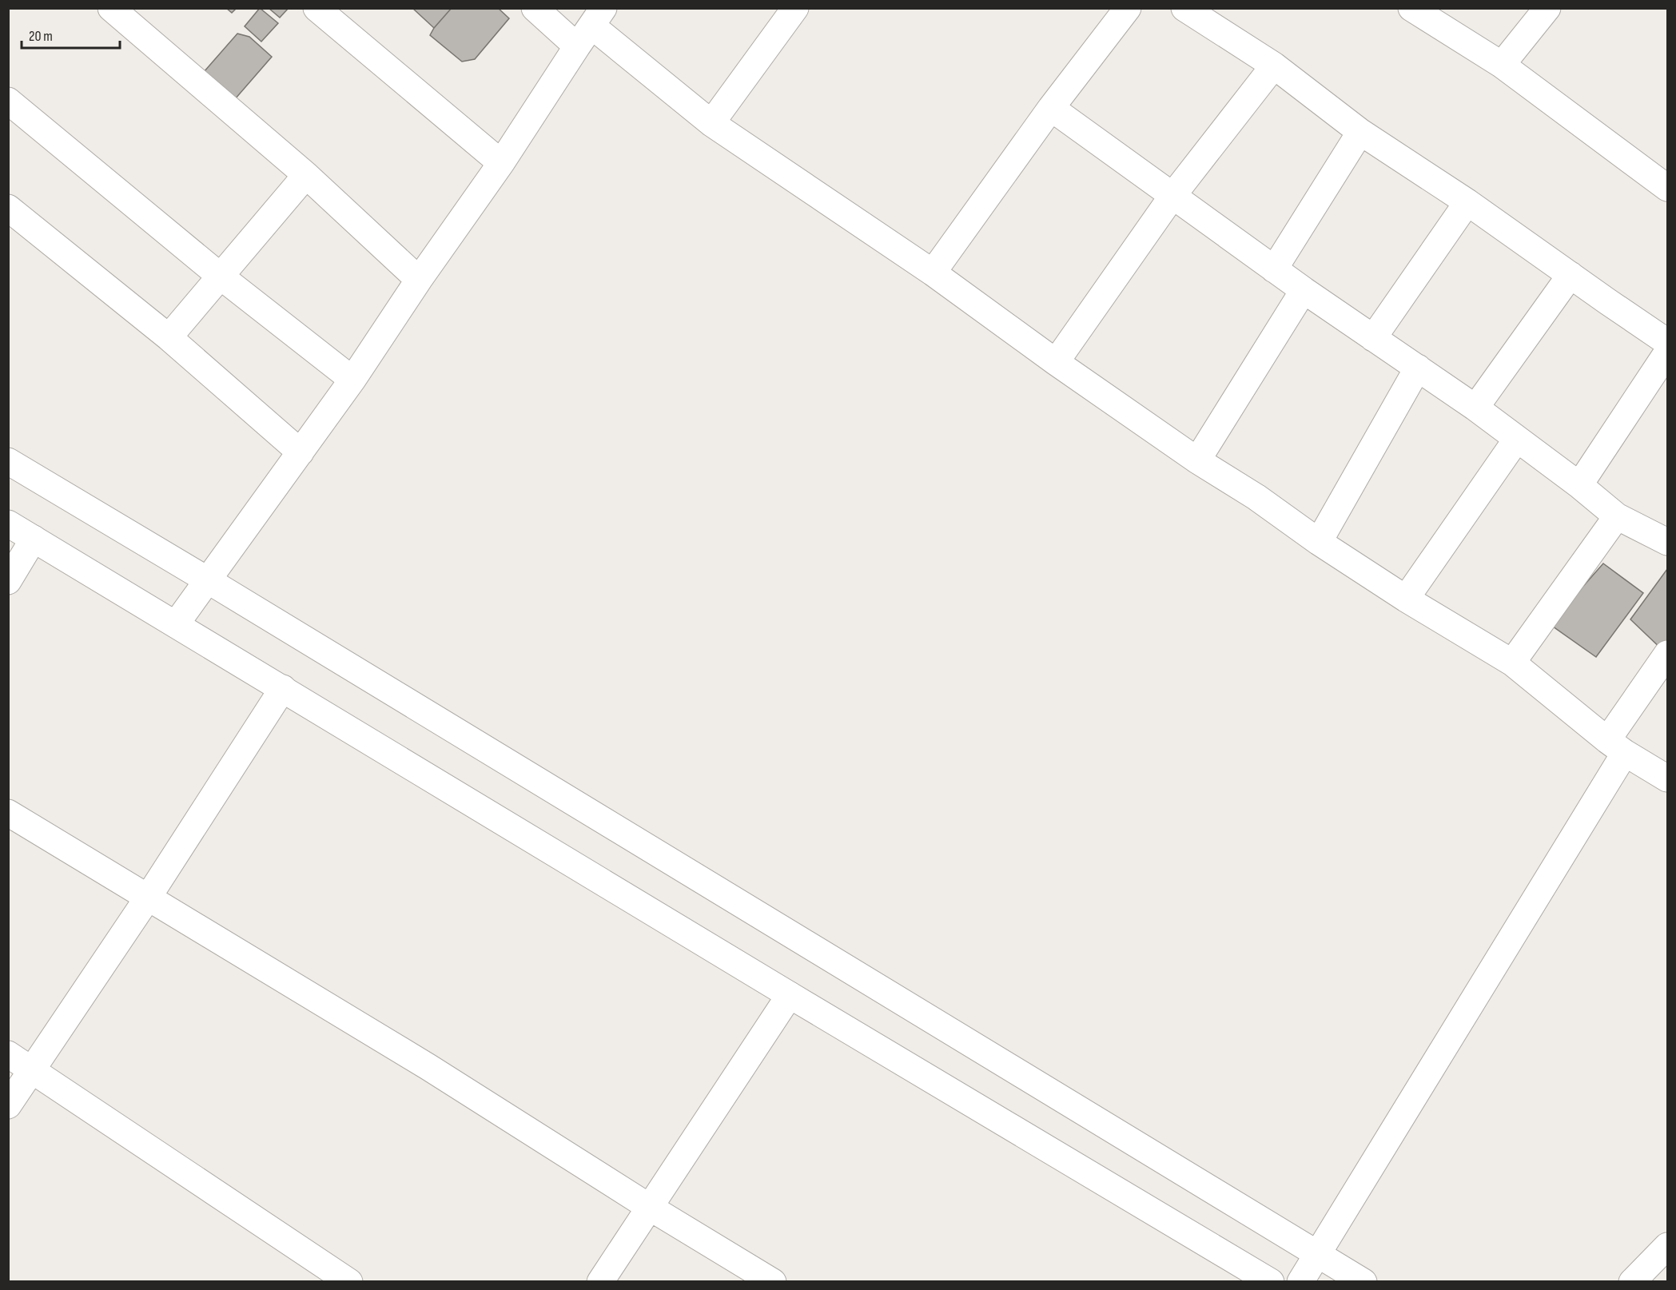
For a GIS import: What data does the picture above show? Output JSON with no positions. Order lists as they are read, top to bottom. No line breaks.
{"scale_bar":"20 m"}
